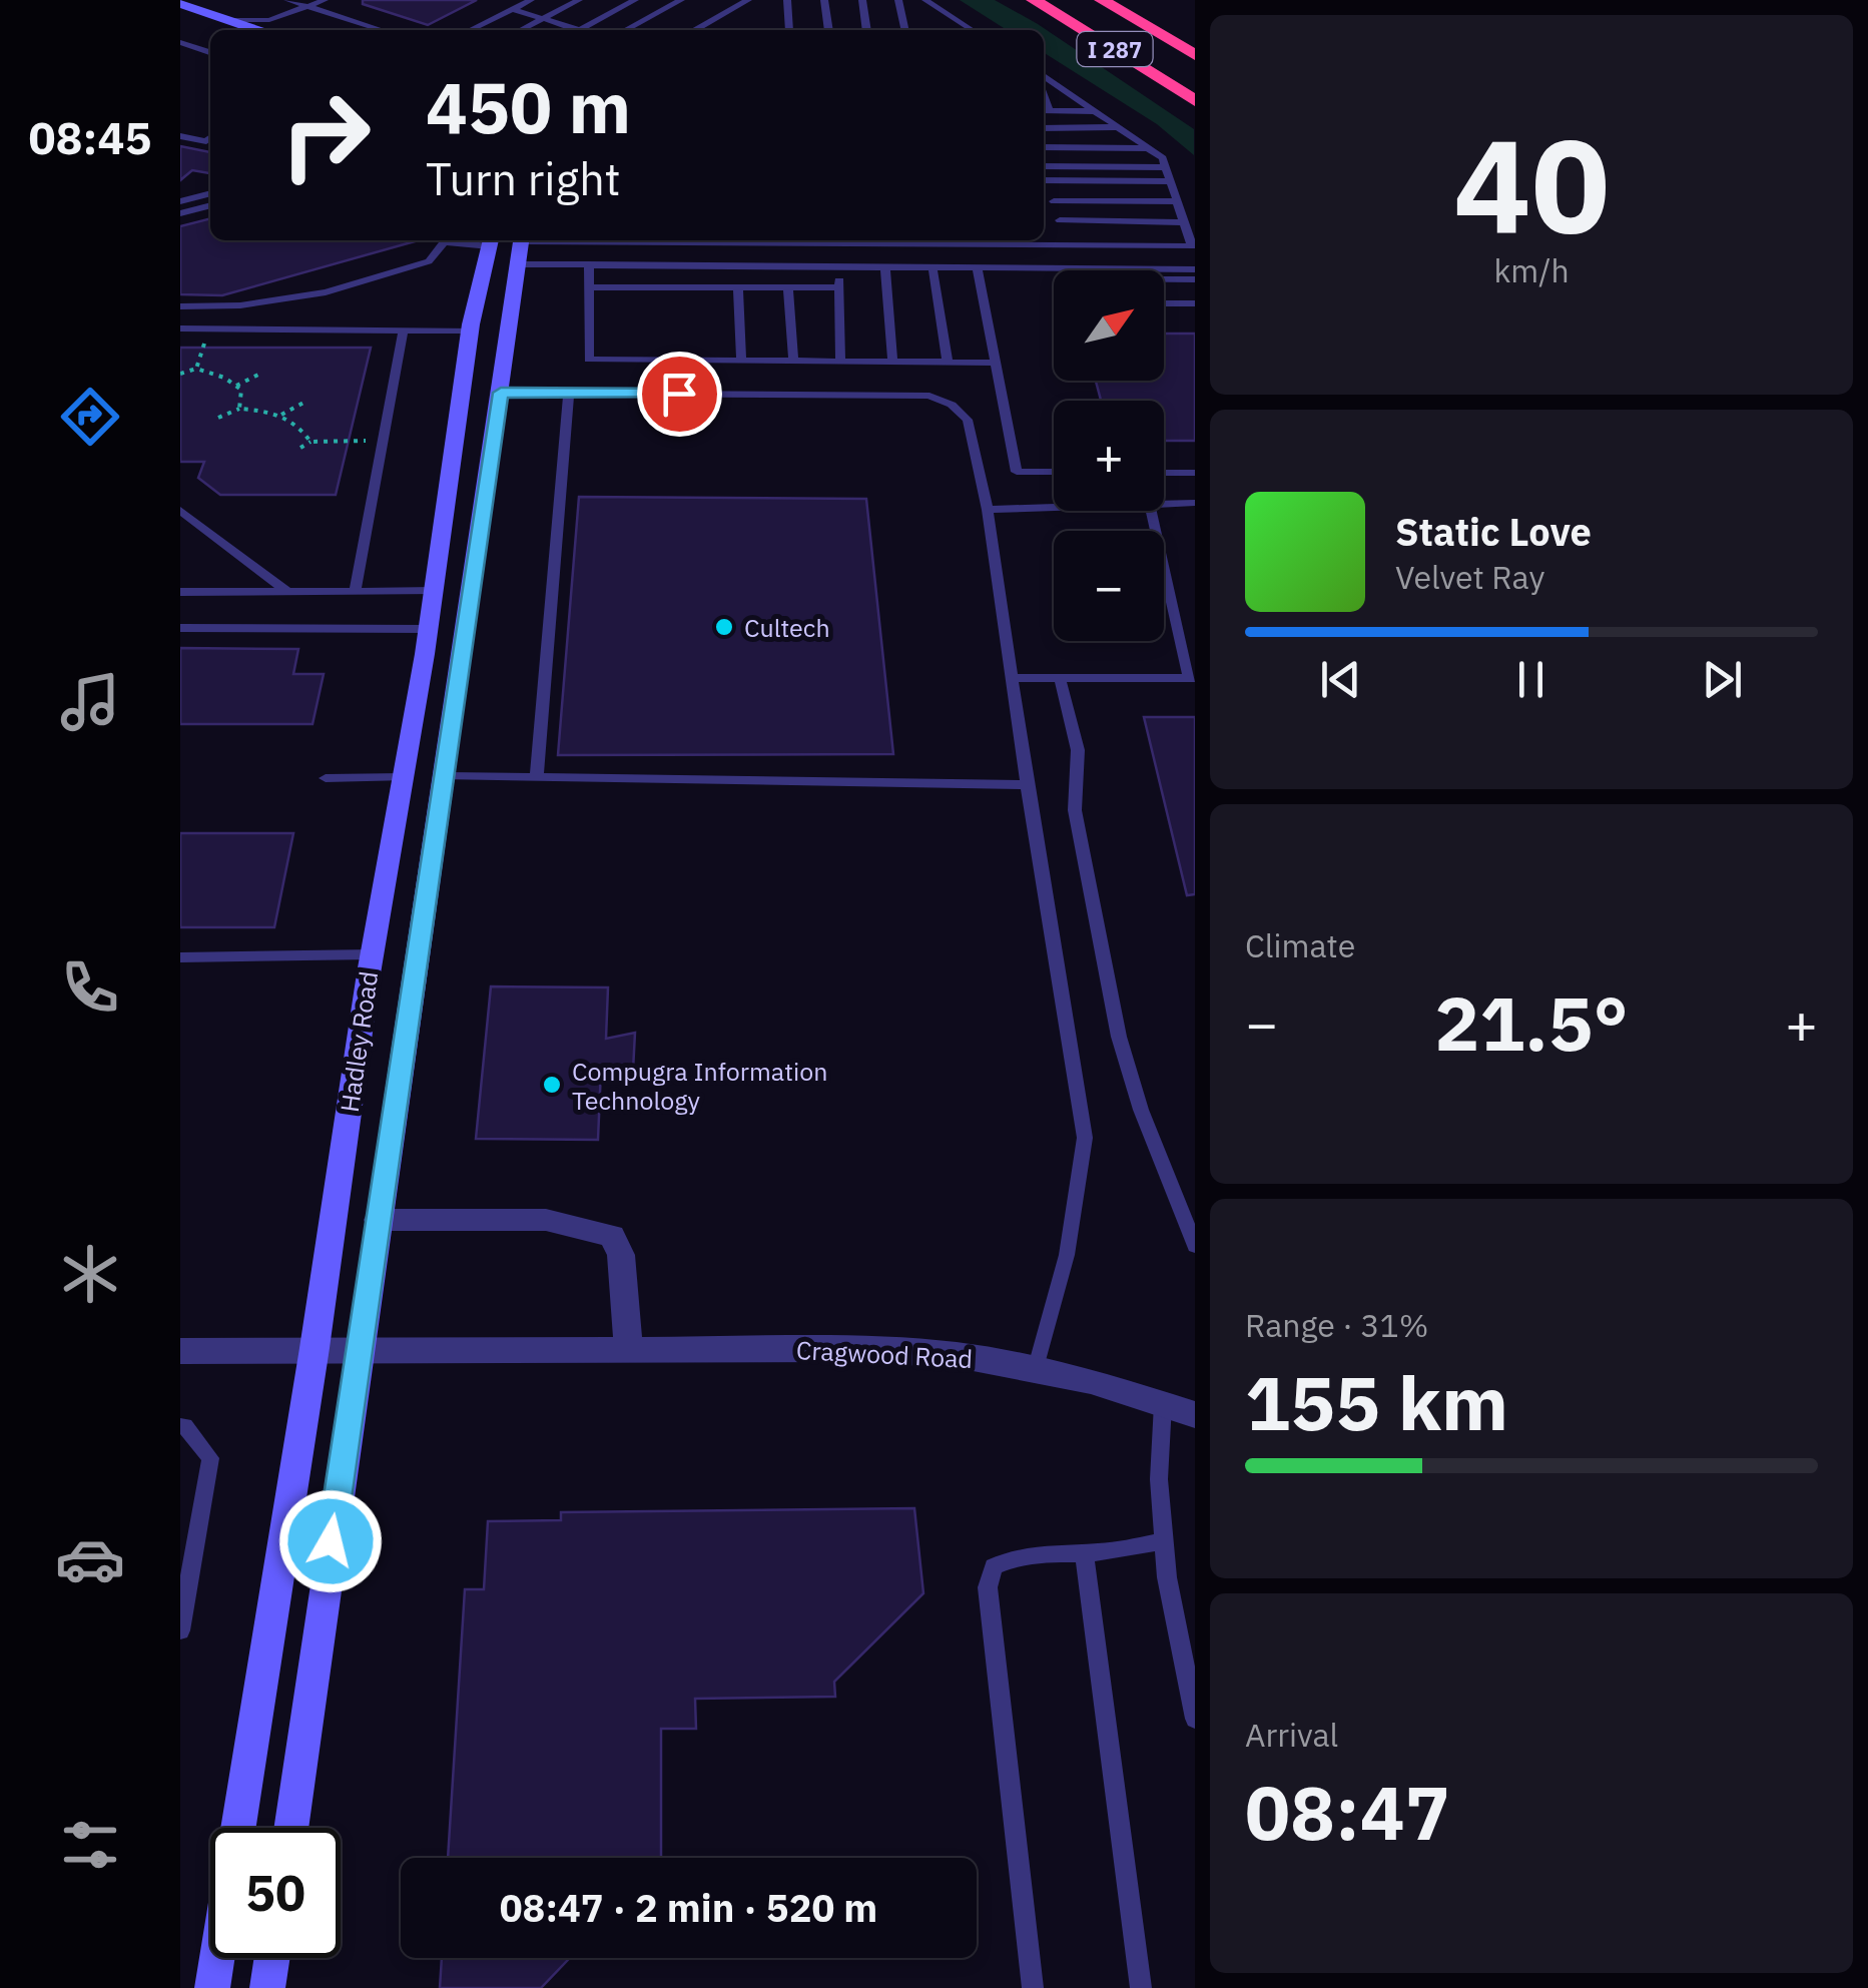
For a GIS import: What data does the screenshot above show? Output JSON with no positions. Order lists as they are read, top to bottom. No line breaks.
{"streets":{"highway":["I 287"],"main road":["Hadley Road"],"street":["Cragwood Road"]},"crossings":[["Hadley Road","Cragwood Road"]],"places":["Cultech","Compugra Information Technology"],"north":"top right","page":{"tabs":"08:45","tile":[["40","km/h"],"Climate",["Range · 31%","155 km"],["Arrival","08:47"]],"turn":["450 m","Turn right"],"map_buttons":["+","−"],"song":["Static Love","Velvet Ray"],"heat":["−","21.5°","+"],"limit":"50","trip":"08:47 · 2 min · 520 m"}}
